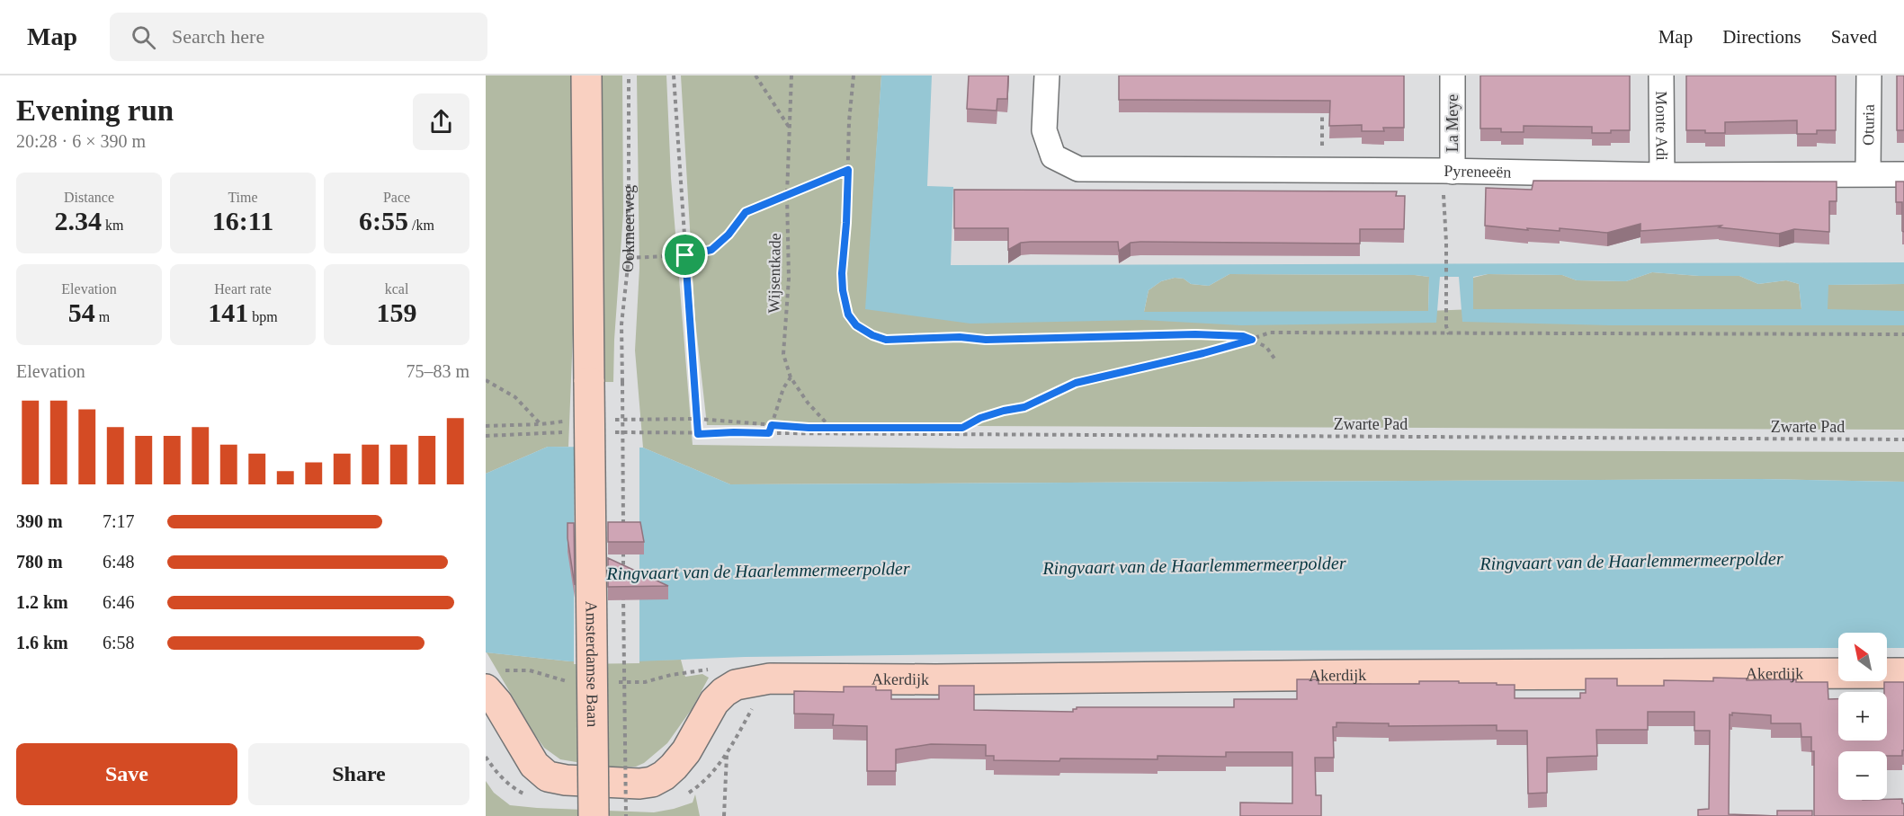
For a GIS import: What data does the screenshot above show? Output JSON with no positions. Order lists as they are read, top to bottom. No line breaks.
{"streets":{"street":["La Meye","Monte Adi","Oturia","Pyreneeën","Amsterdamse Baan","Akerdijk"],"path":["Ookmeerweg","Wijsentkade","Zwarte Pad"]},"crossings":[["La Meye","Pyreneeën"],["Monte Adi","Pyreneeën"],["Oturia","Pyreneeën"],["Wijsentkade","Zwarte Pad"]],"water":["Ringvaart van de Haarlemmermeerpolder"],"north":"top left","page":{"header":"Map","search":"Search here","nav":["Map","Directions","Saved"],"heading":["Evening run","20:28 · 6 × 390 m"],"stats":[["Distance","2.34 km"],["Time","16:11"],["Pace","6:55 /km"],["Elevation","54 m"],["Heart rate","141 bpm"],["kcal","159"]],"chart":["Elevation","75–83 m"],"list":[{"name":"390 m","note":"7:17"},{"name":"780 m","note":"6:48"},{"name":"1.2 km","note":"6:46"},{"name":"1.6 km","note":"6:58"}],"map_buttons":["+","−"],"buttons":["Save","Share"]}}
